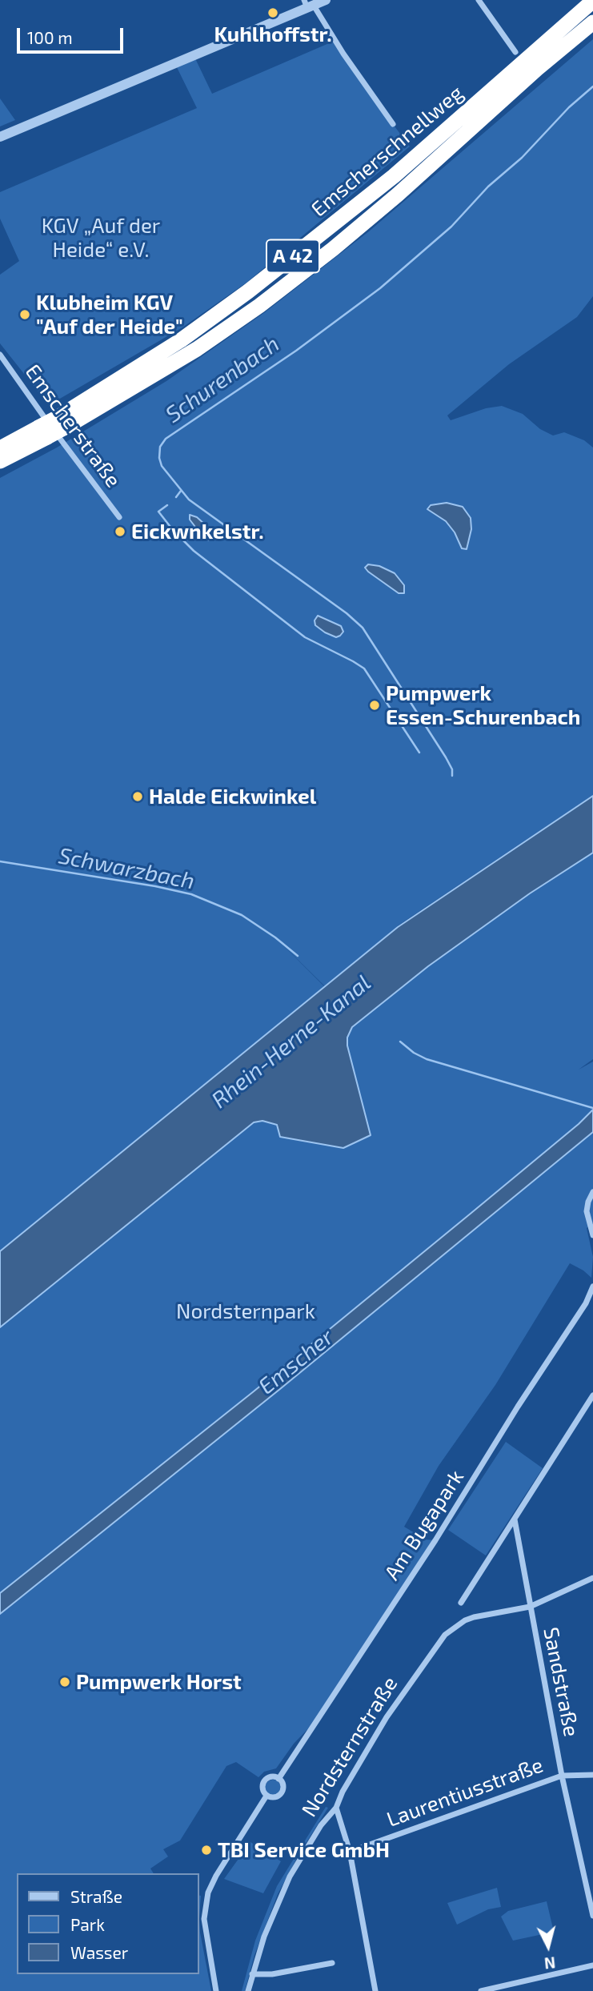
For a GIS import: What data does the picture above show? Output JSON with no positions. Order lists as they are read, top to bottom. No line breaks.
{"streets":{"highway":["Emscherschnellweg","A 42"],"street":["Emscherstraße","Am Bugapark","Sandstraße","Nordsternstraße","Laurentiusstraße"]},"crossings":[["Sandstraße","Nordsternstraße"],["Sandstraße","Laurentiusstraße"]],"water":["Schurenbach","Schwarzbach","Rhein-Herne-Kanal","Emscher"],"parks":["KGV „Auf der Heide“ e.V.","Nordsternpark"],"places":["Kuhlhoffstr.","Klubheim KGV \"Auf der Heide\"","Eickwnkelstr.","Pumpwerk Essen-Schurenbach","Halde Eickwinkel","Pumpwerk Horst","TBI Service GmbH"],"legend":["Straße","Park","Wasser"],"scale_bar":"100 m","north":"bottom"}
